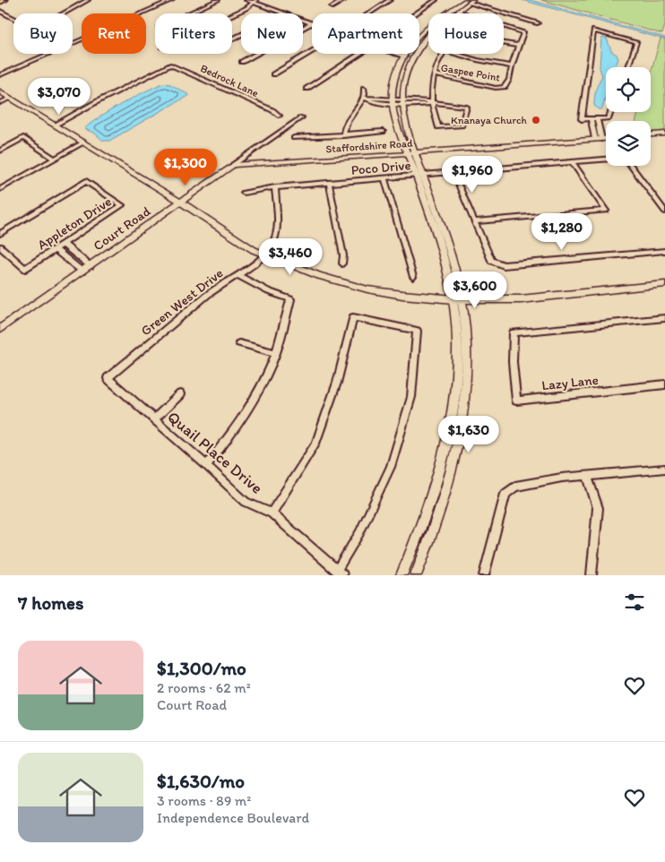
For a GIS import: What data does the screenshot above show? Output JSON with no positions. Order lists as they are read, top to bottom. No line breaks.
{"streets":{"main road":["Staffordshire Road","Court Road"],"street":["Gaspee Point","Bedrock Lane","Poco Drive","Appleton Drive","Green West Drive","Lazy Lane","Quail Place Drive"]},"crossings":[["Staffordshire Road","Court Road"],["Poco Drive","Green West Drive"],["Green West Drive","Quail Place Drive"]],"places":["Knanaya Church"],"page":{"chip":["Buy","Rent","Filters","New","Apartment","House"],"price":["$3,070","$1,300","$1,960","$1,280","$3,460","$3,600","$1,630"],"heading":"7 homes","list":[{"name":"$1,300/mo","note":"2 rooms · 62 m² · Court Road"},{"name":"$1,630/mo","note":"3 rooms · 89 m² · Independence Boulevard"}]}}
